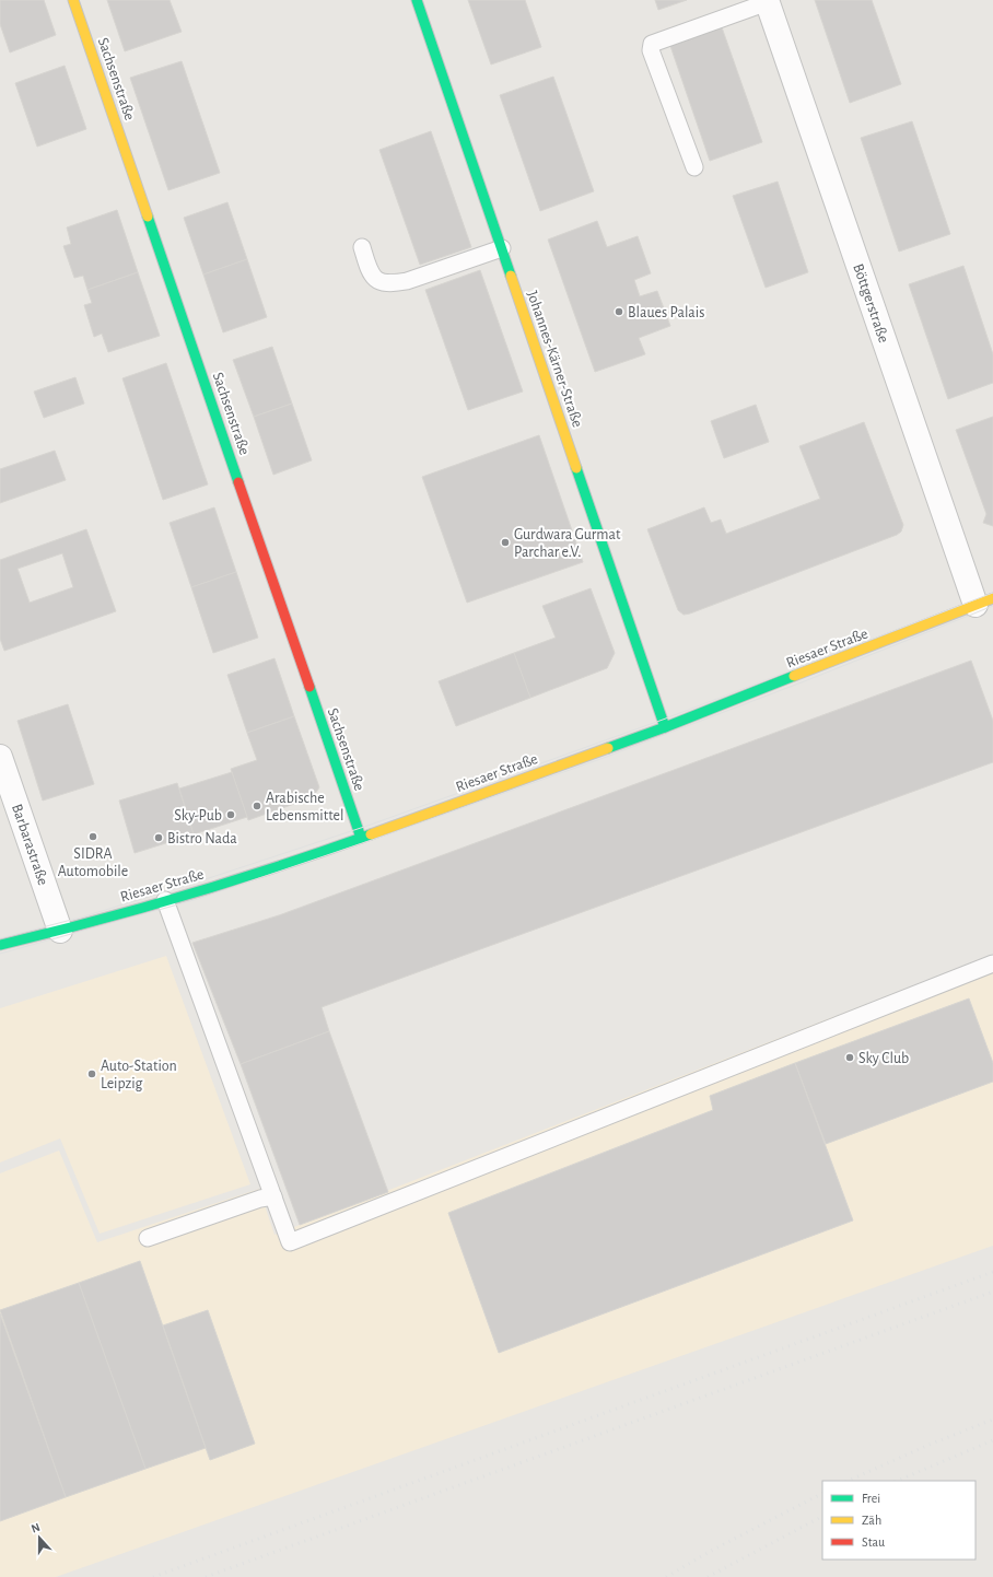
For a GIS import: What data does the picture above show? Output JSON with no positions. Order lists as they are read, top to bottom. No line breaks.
{"streets":{"street":["Sachsenstraße","Böttgerstraße","Johannes-Kärner-Straße","Riesaer Straße","Barbarastraße"]},"crossings":[["Sachsenstraße","Riesaer Straße"],["Böttgerstraße","Riesaer Straße"],["Johannes-Kärner-Straße","Riesaer Straße"],["Riesaer Straße","Barbarastraße"]],"places":["Blaues Palais","Gurdwara Gurmat Parchar e.V.","Arabische Lebensmittel","Sky-Pub","SIDRA Automobile","Bistro Nada","Sky Club","Auto-Station Leipzig"],"legend":["Frei","Zäh","Stau"],"north":"top"}
